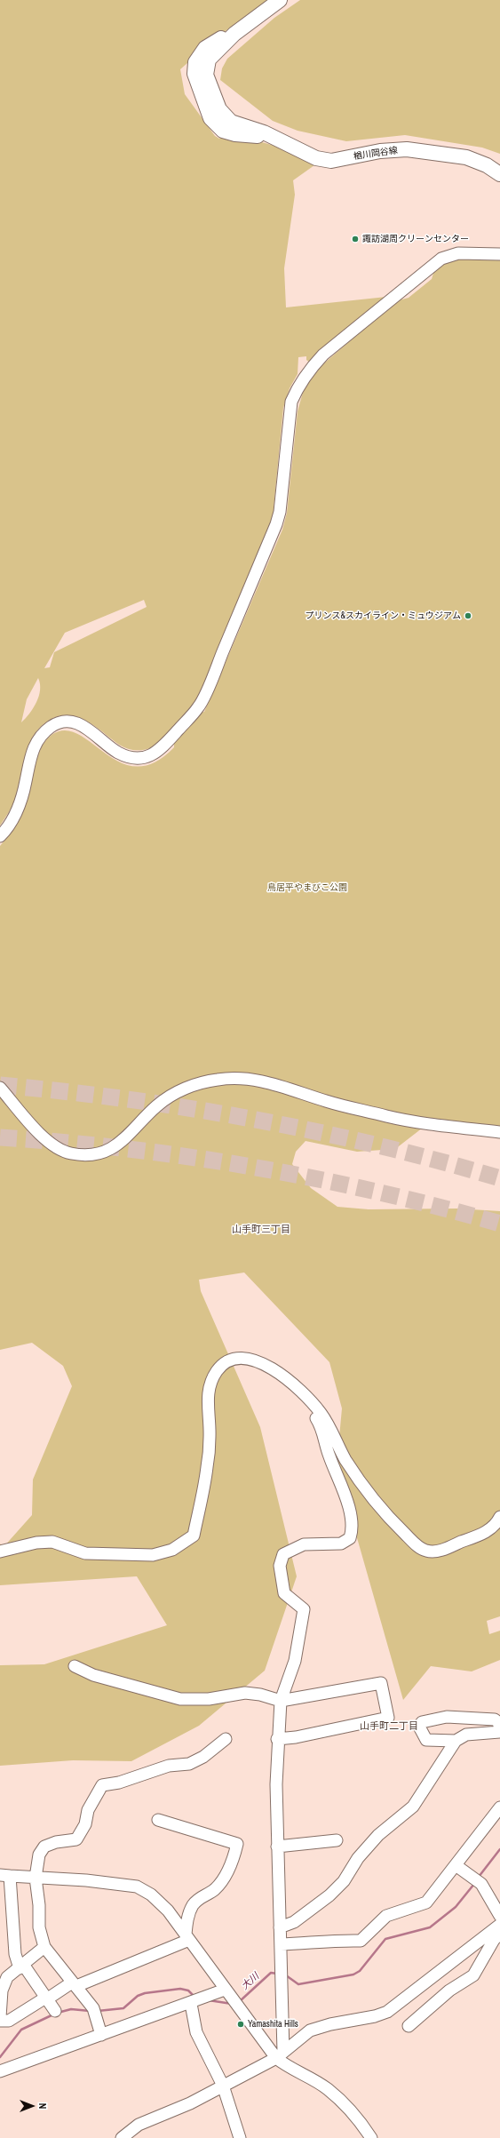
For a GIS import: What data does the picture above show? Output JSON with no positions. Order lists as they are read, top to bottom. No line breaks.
{"streets":{"main road":["楢川岡谷線"]},"districts":["山手町三丁目","山手町二丁目"],"water":["大川"],"parks":["鳥居平やまびこ公園"],"places":["諏訪湖周クリーンセンター","プリンス&スカイライン・ミュウジアム","Yamashita Hills"],"north":"right"}
